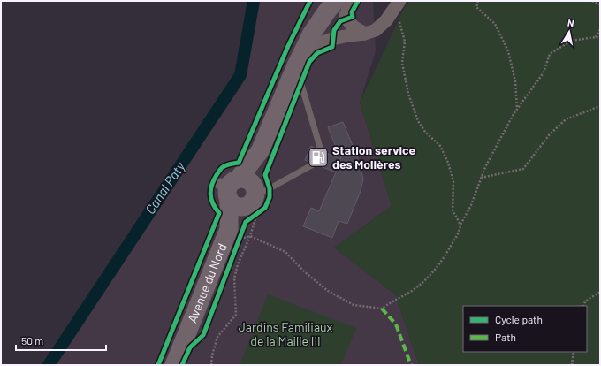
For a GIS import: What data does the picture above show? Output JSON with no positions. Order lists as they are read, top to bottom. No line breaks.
{"streets":{"main road":["Avenue du Nord"]},"water":["Canal Paty"],"parks":["Jardins Familiaux de la Maille III"],"places":{"fuel station":["Station service des Molières"]},"legend":["Cycle path","Path"],"scale_bar":"50 m","north":"top"}
